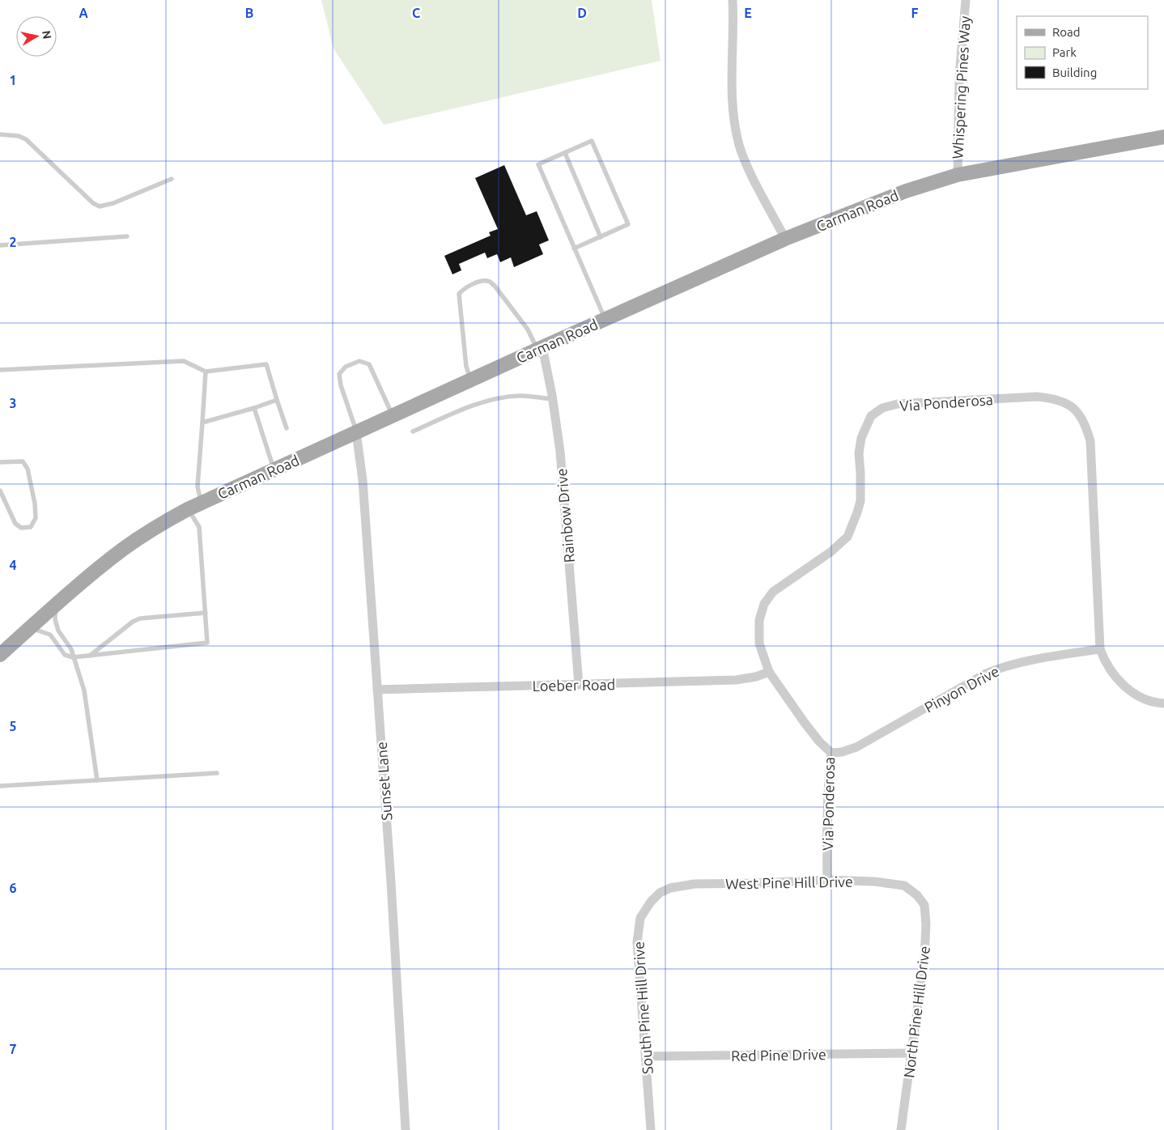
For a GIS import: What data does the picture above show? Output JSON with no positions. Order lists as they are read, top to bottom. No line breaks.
{"streets":{"main road":["Carman Road"],"street":["Whispering Pines Way","Via Ponderosa","Rainbow Drive","Loeber Road","Pinyon Drive","Sunset Lane","West Pine Hill Drive","South Pine Hill Drive","North Pine Hill Drive","Red Pine Drive"]},"crossings":[["Whispering Pines Way","Carman Road"],["Carman Road","Rainbow Drive"],["Carman Road","Sunset Lane"],["Via Ponderosa","Loeber Road"],["Via Ponderosa","Pinyon Drive"],["Via Ponderosa","West Pine Hill Drive"],["Rainbow Drive","Loeber Road"],["Loeber Road","Sunset Lane"],["West Pine Hill Drive","South Pine Hill Drive"],["West Pine Hill Drive","North Pine Hill Drive"],["South Pine Hill Drive","Red Pine Drive"],["North Pine Hill Drive","Red Pine Drive"]],"legend":["Road","Park","Building"],"north":"right","grid":{"columns":["A","B","C","D","E","F"],"rows":["1","2","3","4","5","6","7"]}}
